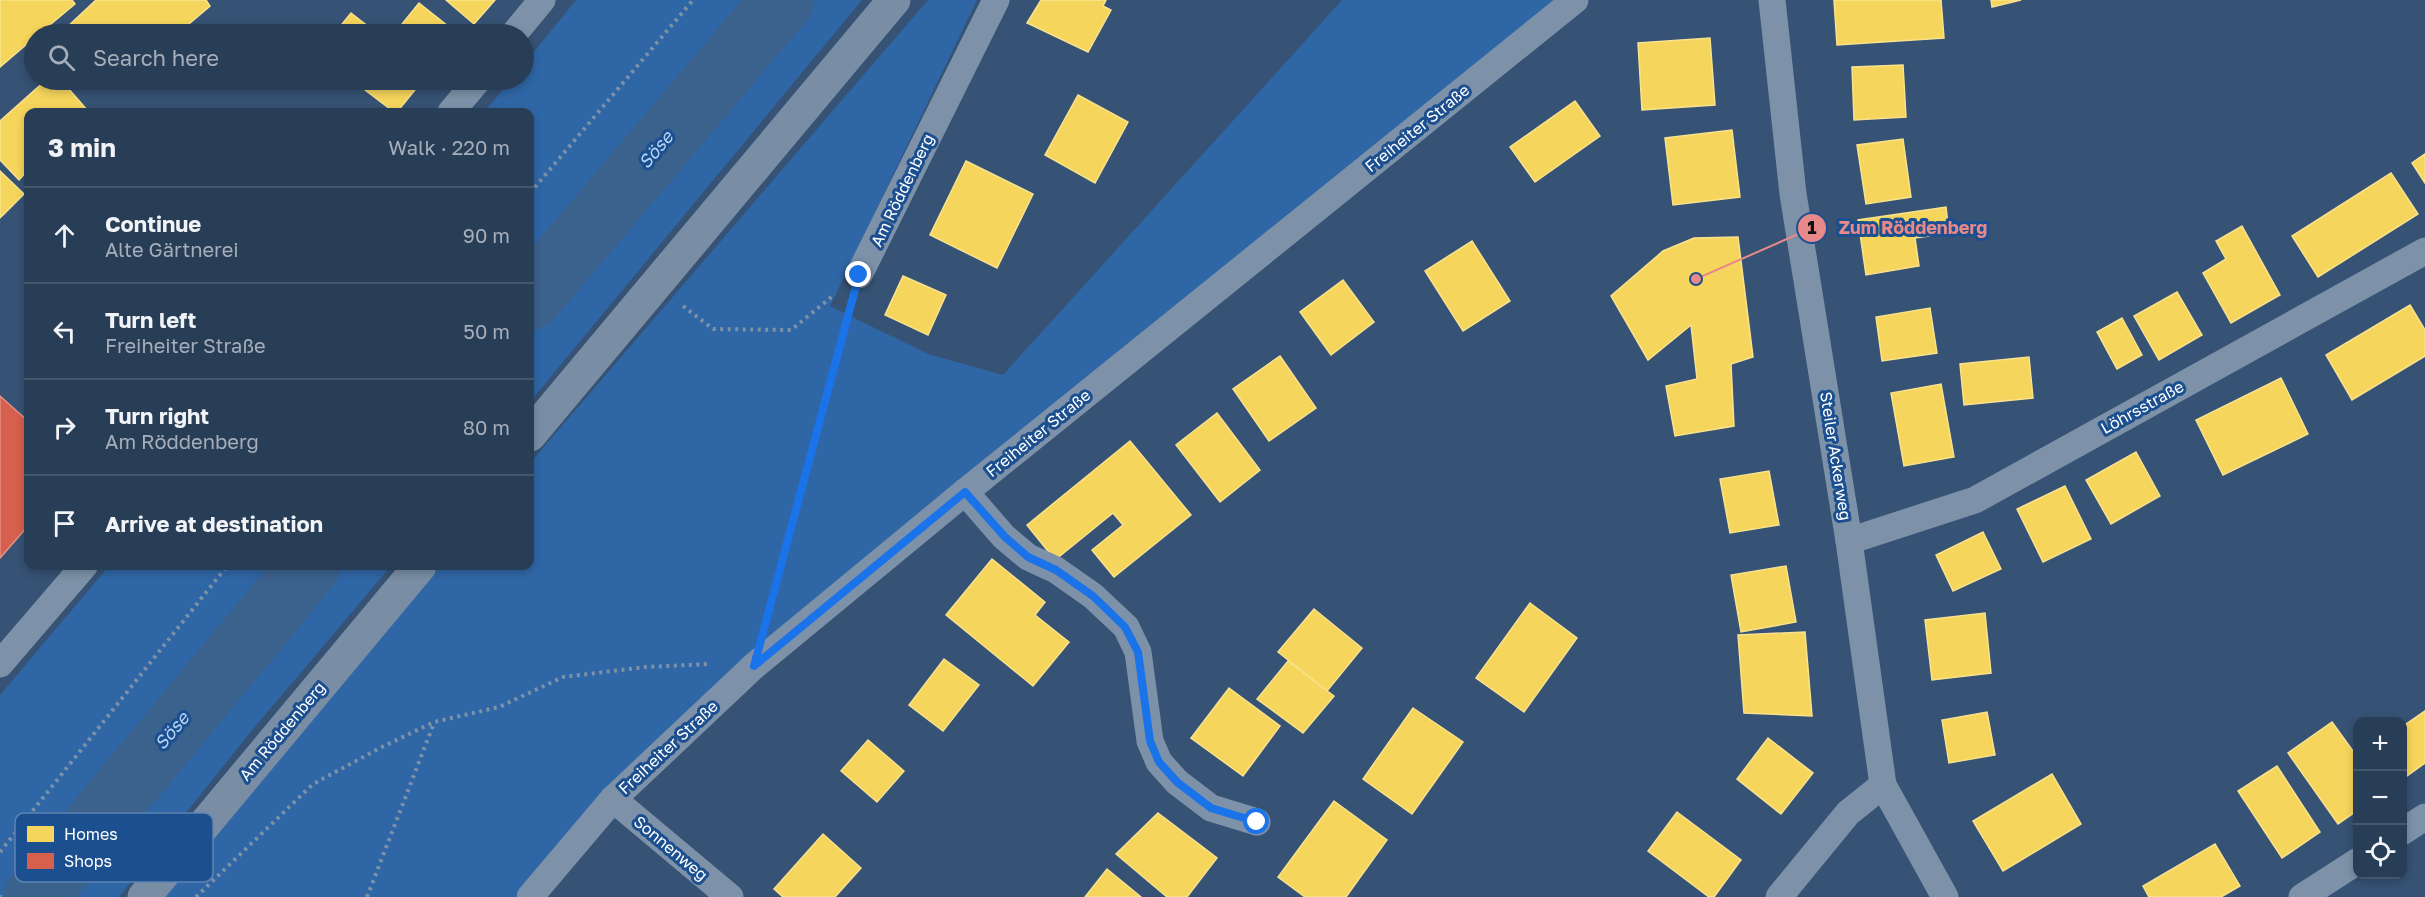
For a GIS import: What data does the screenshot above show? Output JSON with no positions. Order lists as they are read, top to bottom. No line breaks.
{"streets":{"main road":["Am Röddenberg"],"street":["Freiheiter Straße","Löhrsstraße","Steiler Ackerweg","Sonnenweg"]},"crossings":[["Freiheiter Straße","Sonnenweg"],["Löhrsstraße","Steiler Ackerweg"]],"water":["Söse"],"places":["Zum Röddenberg"],"legend":["Homes","Shops"],"page":{"search":"Search here","heading":["3 min","Walk · 220 m"],"list":[["Continue","Alte Gärtnerei","90 m"],["Turn left","Freiheiter Straße","50 m"],["Turn right","Am Röddenberg","80 m"],"Arrive at destination"],"map_buttons":["+","−"]}}
